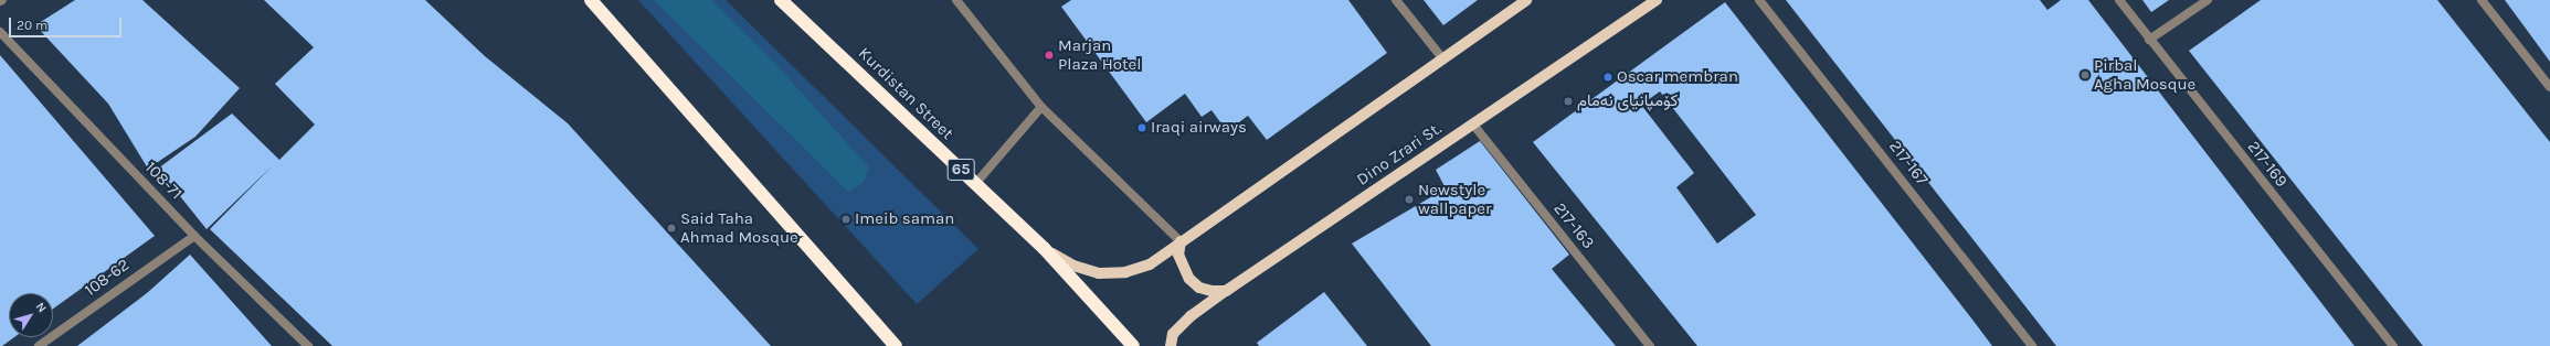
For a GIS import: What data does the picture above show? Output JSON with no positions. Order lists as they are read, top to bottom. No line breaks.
{"streets":{"highway":["Kurdistan Street","65"],"main road":["Dino Zrari St."],"street":["217-167","217-169","108-71","217-163","108-62"]},"crossings":[["Dino Zrari St.","217-163"],["108-71","108-62"]],"places":["Marjan Plaza Hotel","Pirbal Agha Mosque","Oscar membran","کۆمپانیای نەمام","Iraqi airways","Newstyle wallpaper","Imeib saman","Said Taha Ahmad Mosque"],"scale_bar":"20 m","north":"top right"}
